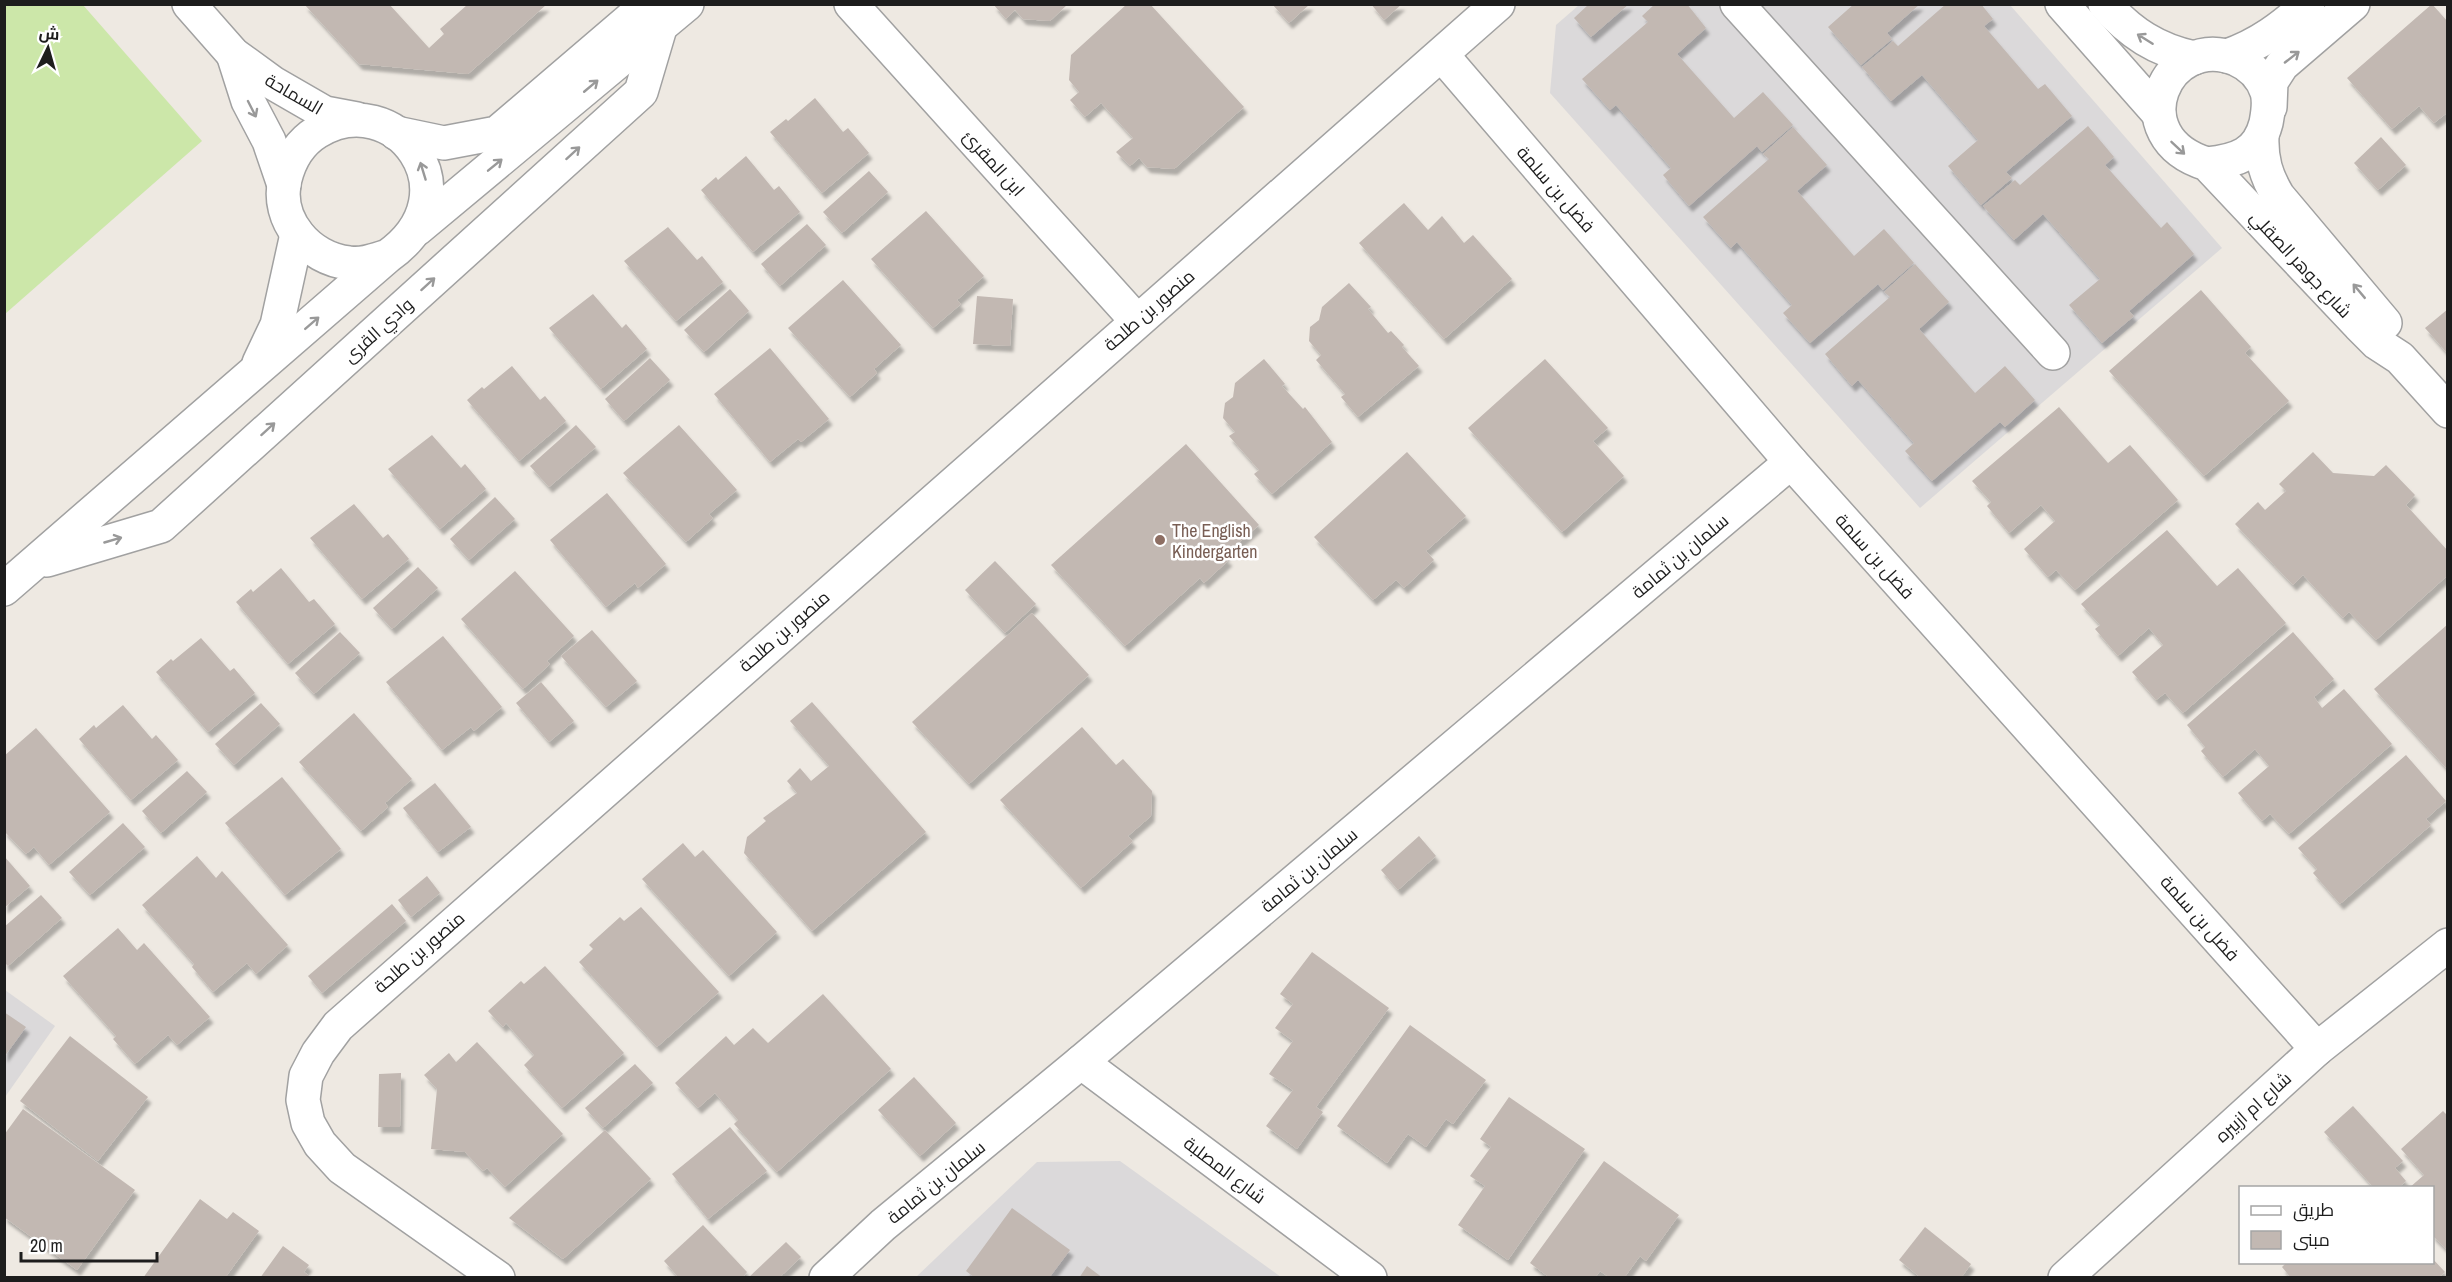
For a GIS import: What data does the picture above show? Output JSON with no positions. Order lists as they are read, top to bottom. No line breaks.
{"streets":{"street":["السماحة","ابن المقرئ","فضل بن سلمة","شارع جوهر الصقلي","منصور بن طلحة","وادي القرى","سلمان بن ثمامة","شارع ام ازبيره","شارع المصلبة"]},"crossings":[["السماحة","وادي القرى"],["ابن المقرئ","منصور بن طلحة"],["فضل بن سلمة","منصور بن طلحة"],["فضل بن سلمة","سلمان بن ثمامة"],["فضل بن سلمة","شارع ام ازبيره"],["سلمان بن ثمامة","شارع المصلبة"]],"one_way":["السماحة"],"places":["The English Kindergarten"],"legend":["طريق","مبنى"],"scale_bar":"20 m","north":"top"}
